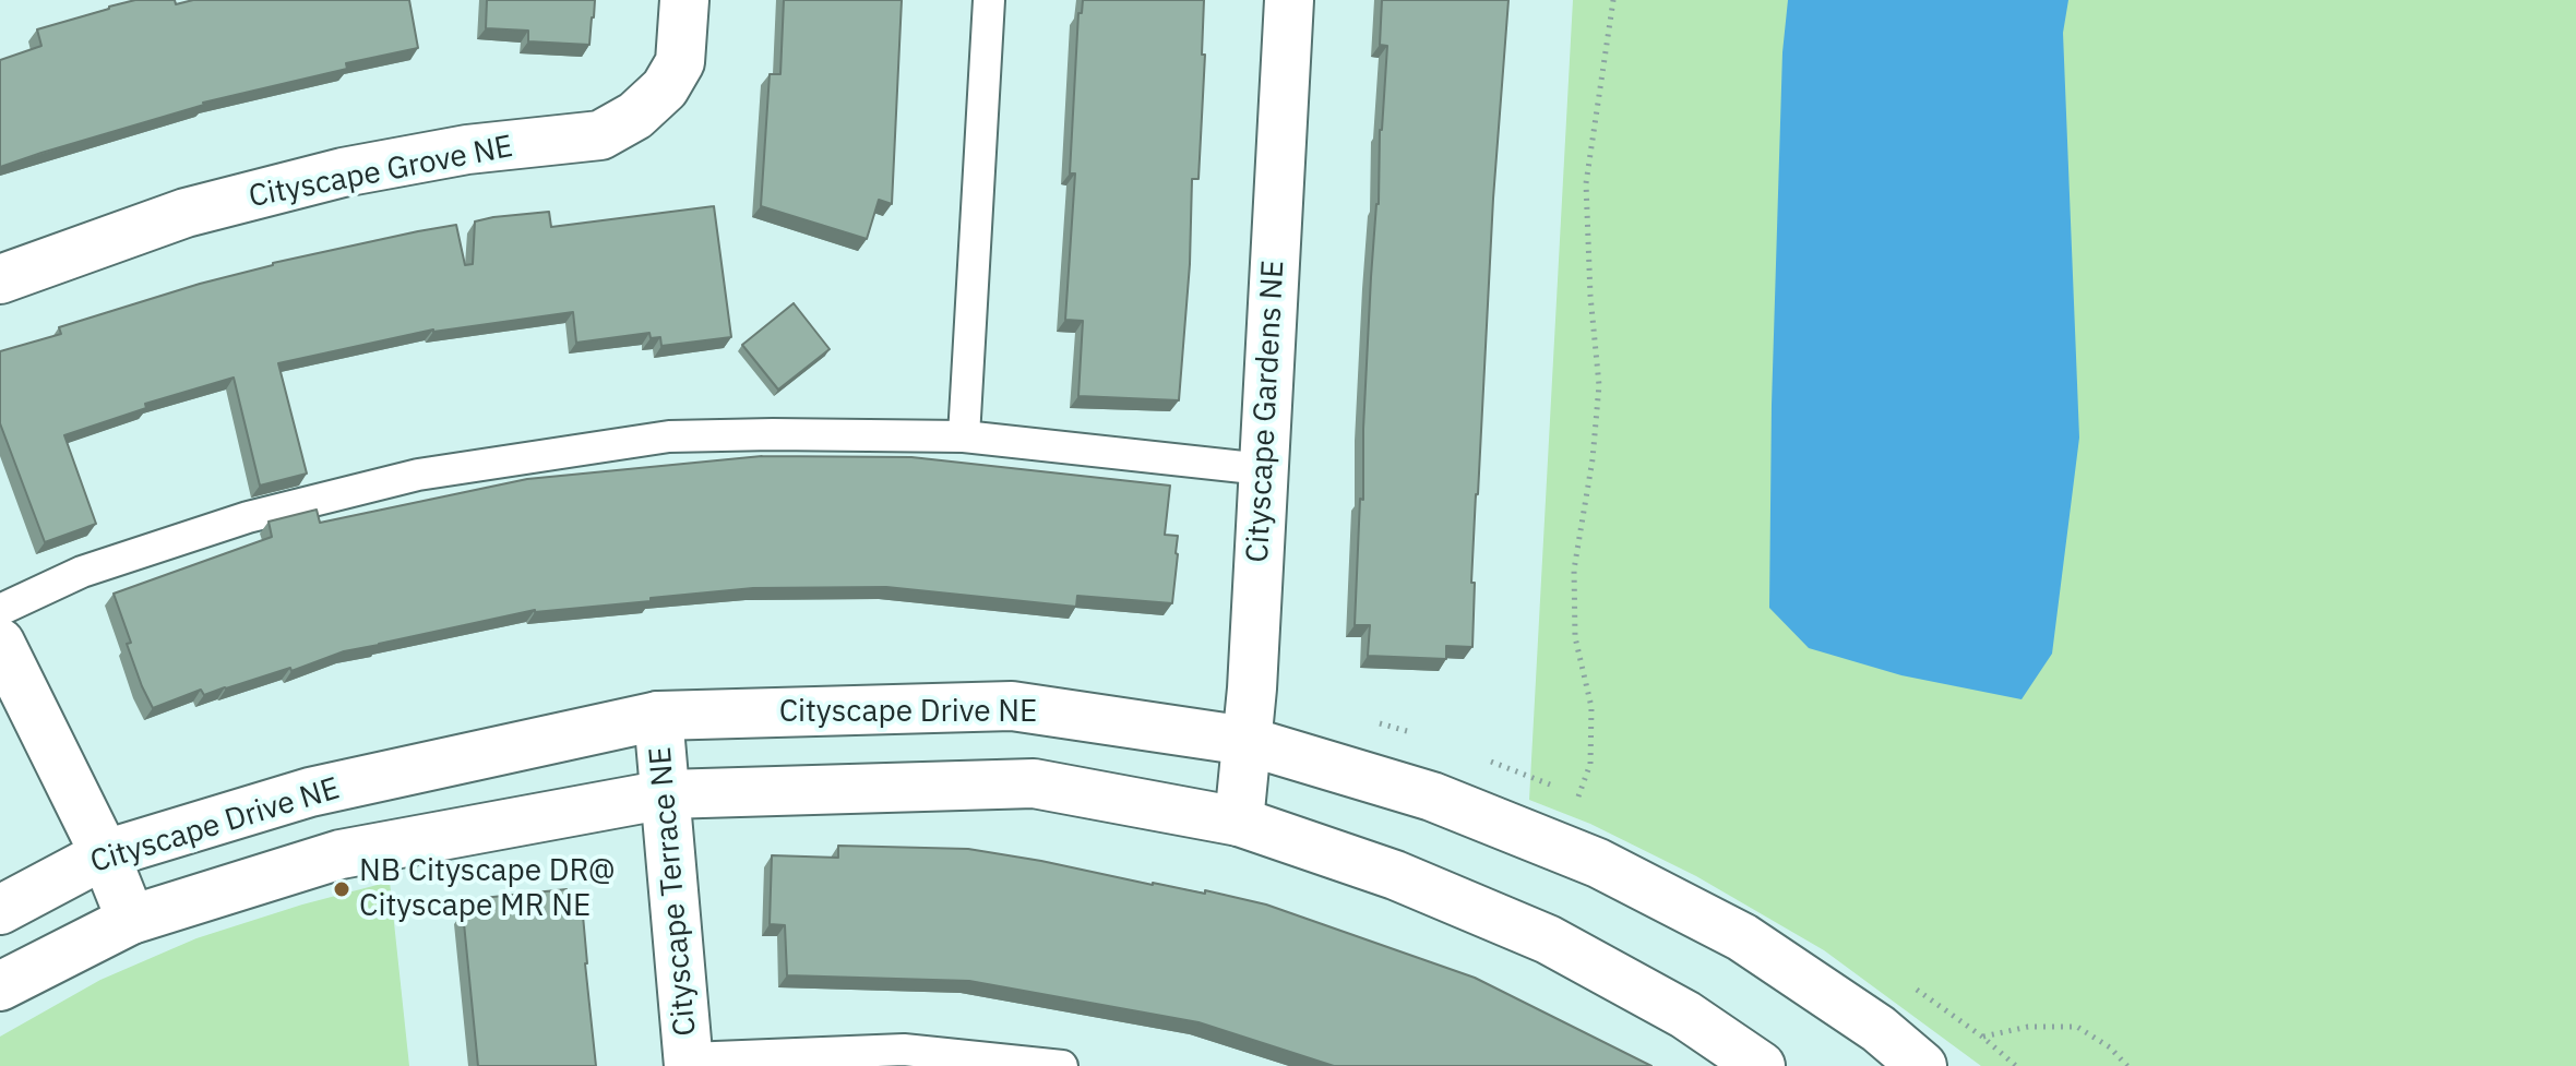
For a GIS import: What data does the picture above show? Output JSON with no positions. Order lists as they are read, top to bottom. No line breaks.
{"streets":{"street":["Cityscape Grove NE","Cityscape Gardens NE","Cityscape Drive NE","Cityscape Terrace NE"]},"crossings":[["Cityscape Gardens NE","Cityscape Drive NE"],["Cityscape Drive NE","Cityscape Terrace NE"]],"places":["NB Cityscape DR@ Cityscape MR NE"]}
